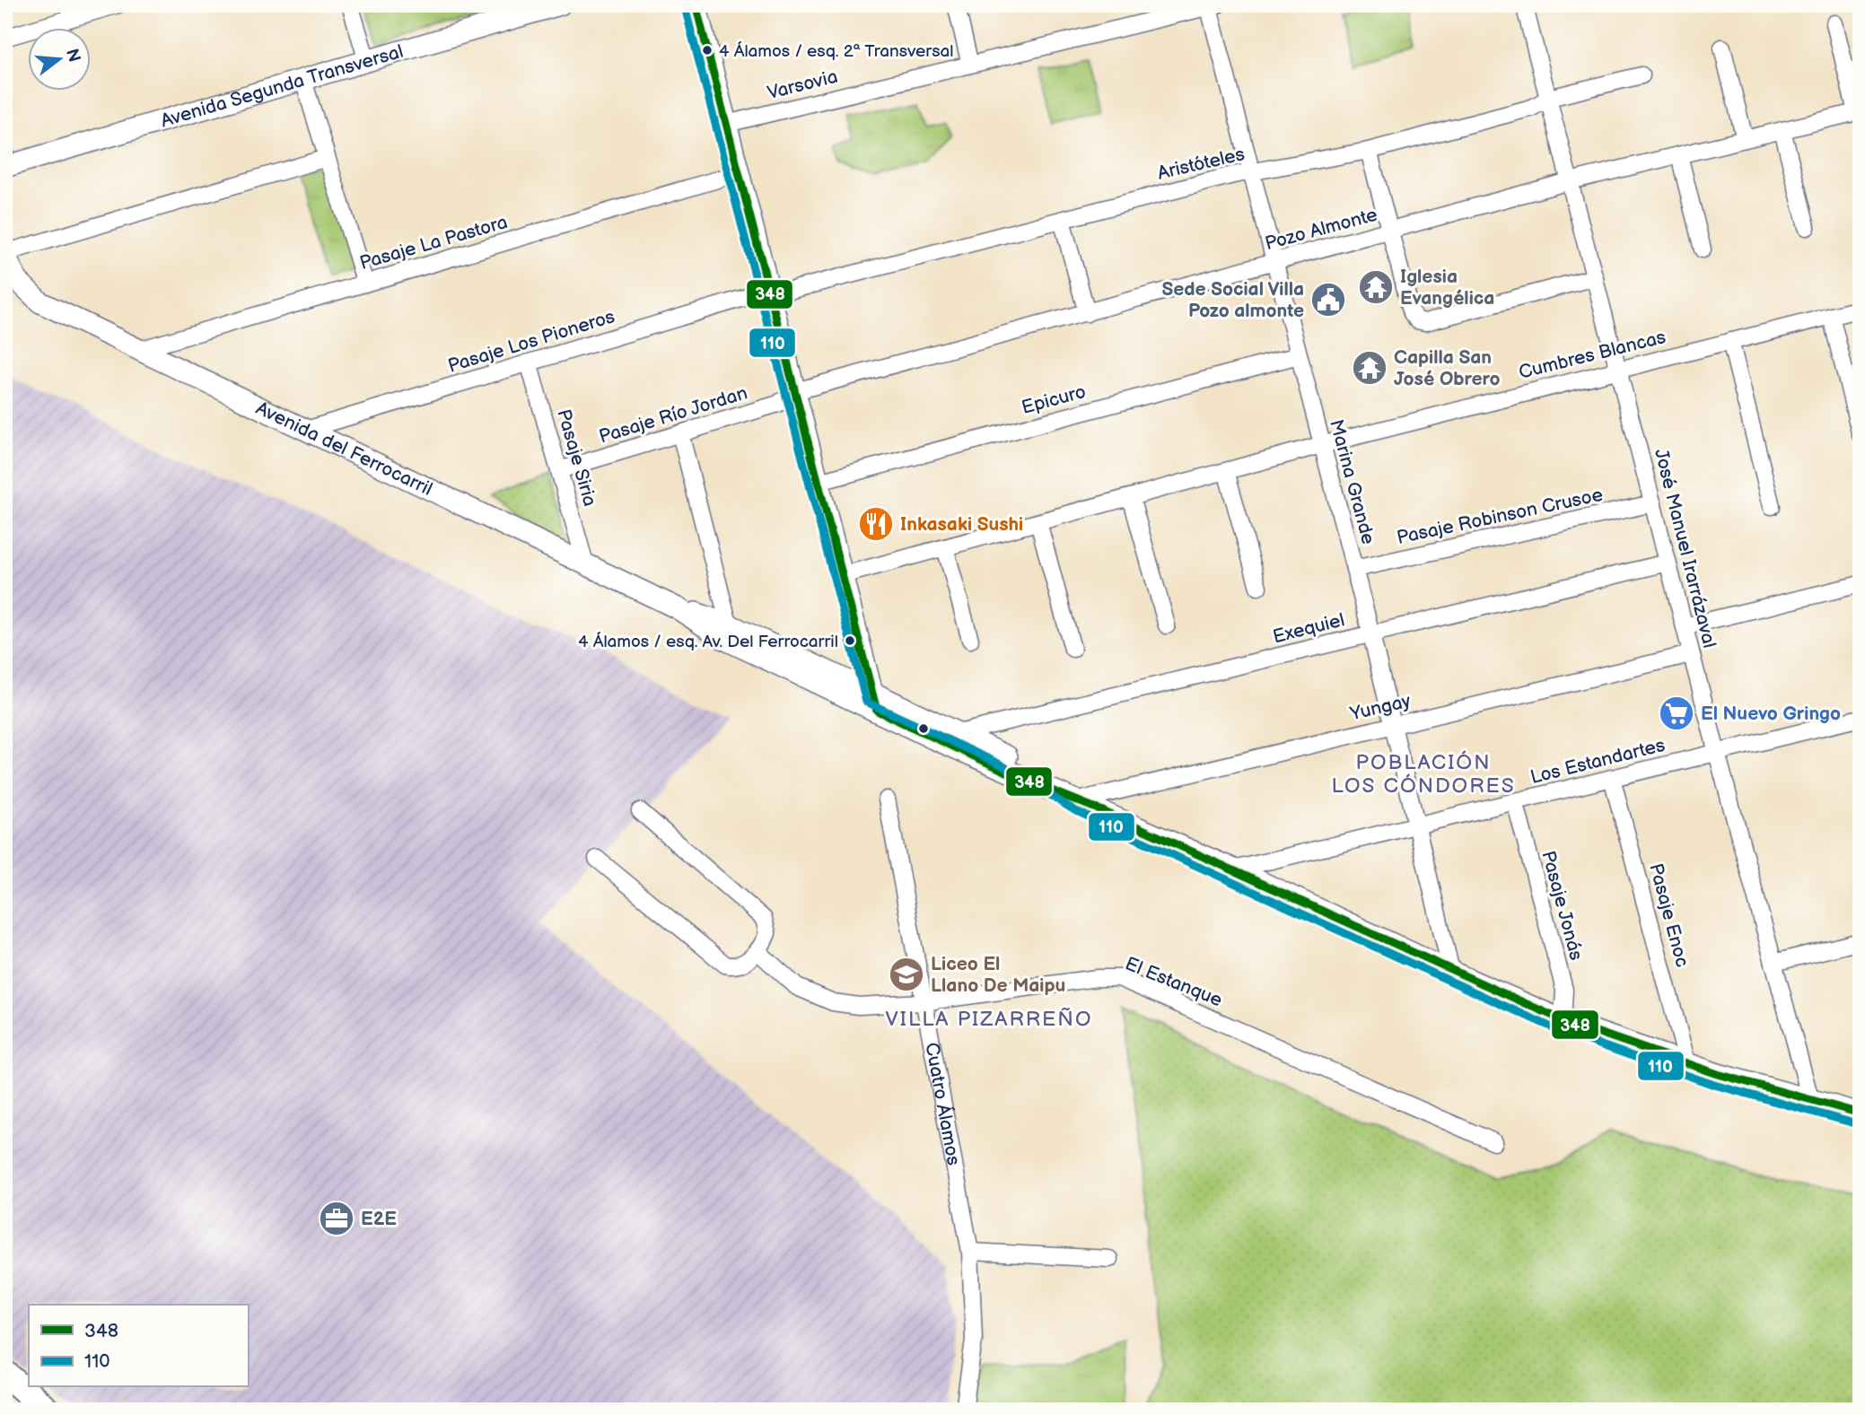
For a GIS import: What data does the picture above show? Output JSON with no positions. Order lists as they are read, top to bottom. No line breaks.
{"streets":{"street":["Varsovia","Avenida Segunda Transversal","Aristóteles","Pozo Almonte","Pasaje La Pastora","Pasaje Los Pioneros","Cumbres Blancas","Epicuro","Pasaje Río Jordan","Avenida del Ferrocarril","Pasaje Siria","Marina Grande","Pasaje Robinson Crusoe","José Manuel Irarrázaval","Exequiel","Yungay","Los Estandartes","Pasaje Jonás","Pasaje Enoc","El Estanque","Cuatro Álamos"]},"crossings":[["Varsovia","Marina Grande"],["Aristóteles","Pasaje Los Pioneros"],["Aristóteles","Marina Grande"],["Aristóteles","José Manuel Irarrázaval"],["Pozo Almonte","Pasaje Río Jordan"],["Pozo Almonte","Marina Grande"],["Pozo Almonte","José Manuel Irarrázaval"],["Pasaje La Pastora","Avenida del Ferrocarril"],["Pasaje Los Pioneros","Avenida del Ferrocarril"],["Pasaje Los Pioneros","Pasaje Siria"],["Cumbres Blancas","Marina Grande"],["Cumbres Blancas","José Manuel Irarrázaval"],["Epicuro","Marina Grande"],["Pasaje Río Jordan","Pasaje Siria"],["Avenida del Ferrocarril","Pasaje Siria"],["Avenida del Ferrocarril","Marina Grande"],["Avenida del Ferrocarril","José Manuel Irarrázaval"],["Avenida del Ferrocarril","Exequiel"],["Avenida del Ferrocarril","Yungay"],["Avenida del Ferrocarril","Los Estandartes"],["Avenida del Ferrocarril","Pasaje Jonás"],["Avenida del Ferrocarril","Pasaje Enoc"],["Marina Grande","Pasaje Robinson Crusoe"],["Marina Grande","Exequiel"],["Marina Grande","Yungay"],["Marina Grande","Los Estandartes"],["Pasaje Robinson Crusoe","José Manuel Irarrázaval"],["José Manuel Irarrázaval","Exequiel"],["José Manuel Irarrázaval","Yungay"],["José Manuel Irarrázaval","Los Estandartes"],["Los Estandartes","Pasaje Jonás"],["Los Estandartes","Pasaje Enoc"],["El Estanque","Cuatro Álamos"]],"districts":["POBLACIÓN LOS CÓNDORES","VILLA PIZARREÑO"],"places":{"other":["4 Álamos / esq. 2ª Transversal","4 Álamos / esq. Av. Del Ferrocarril"],"temple":["Iglesia Evangélica","Capilla San José Obrero"],"public building":["Sede Social Villa Pozo almonte"],"restaurant":["Inkasaki Sushi"],"supermarket":["El Nuevo Gringo"],"school or university":["Liceo El Llano De Maipu"],"office":["E2E"]},"lines":["transit line 348","transit line 110"],"legend":["348","110"],"north":"right"}
